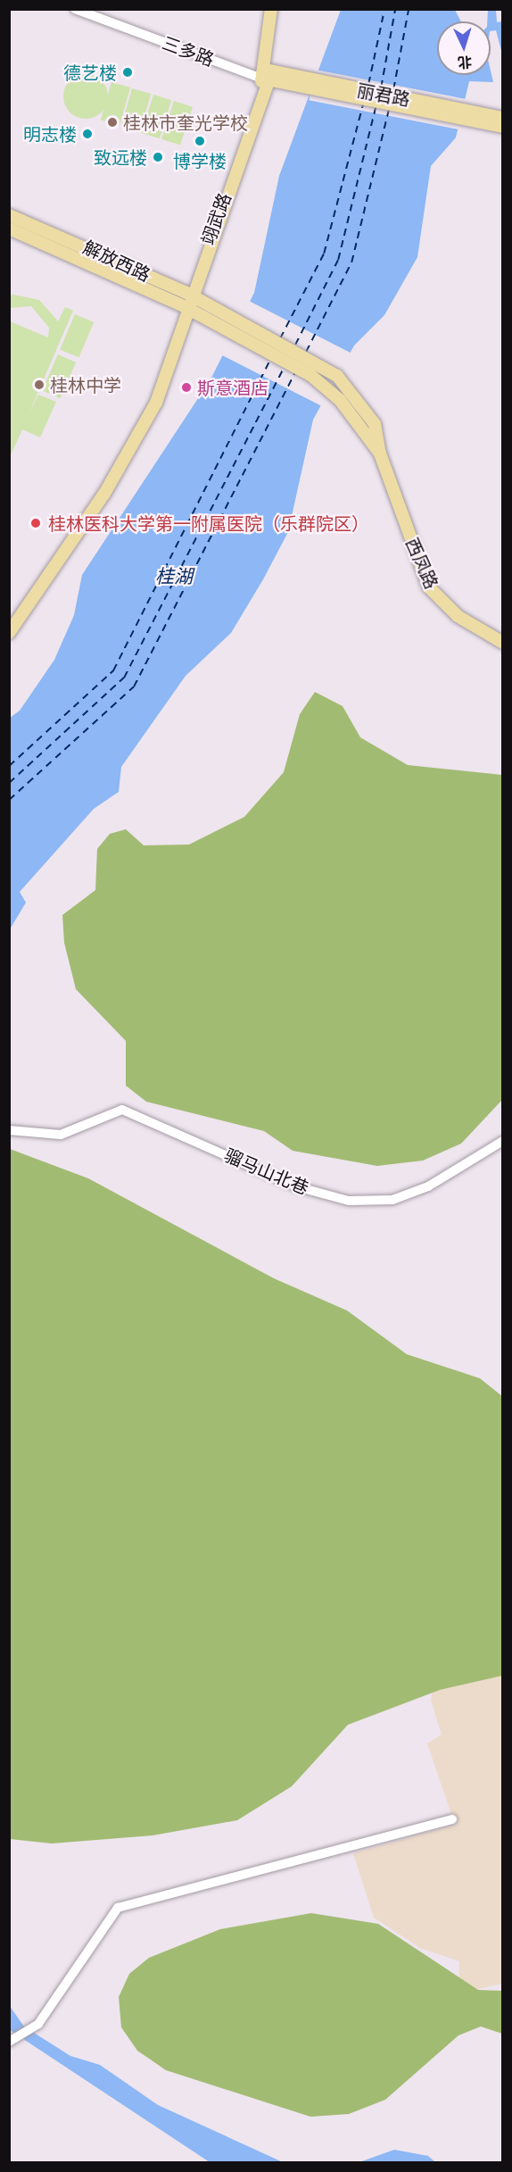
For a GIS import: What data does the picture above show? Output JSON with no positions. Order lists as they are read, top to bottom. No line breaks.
{"streets":{"main road":["三多路","翊武路","解放西路","西凤路"],"street":["骝马山北巷"]},"crossings":[["三多路","翊武路"],["翊武路","解放西路"],["解放西路","西凤路"]],"water":["桂湖"],"places":["德艺楼","桂林市奎光学校","明志楼","博学楼","致远楼","桂林中学","斯意酒店","桂林医科大学第一附属医院（乐群院区）"],"north":"bottom"}
